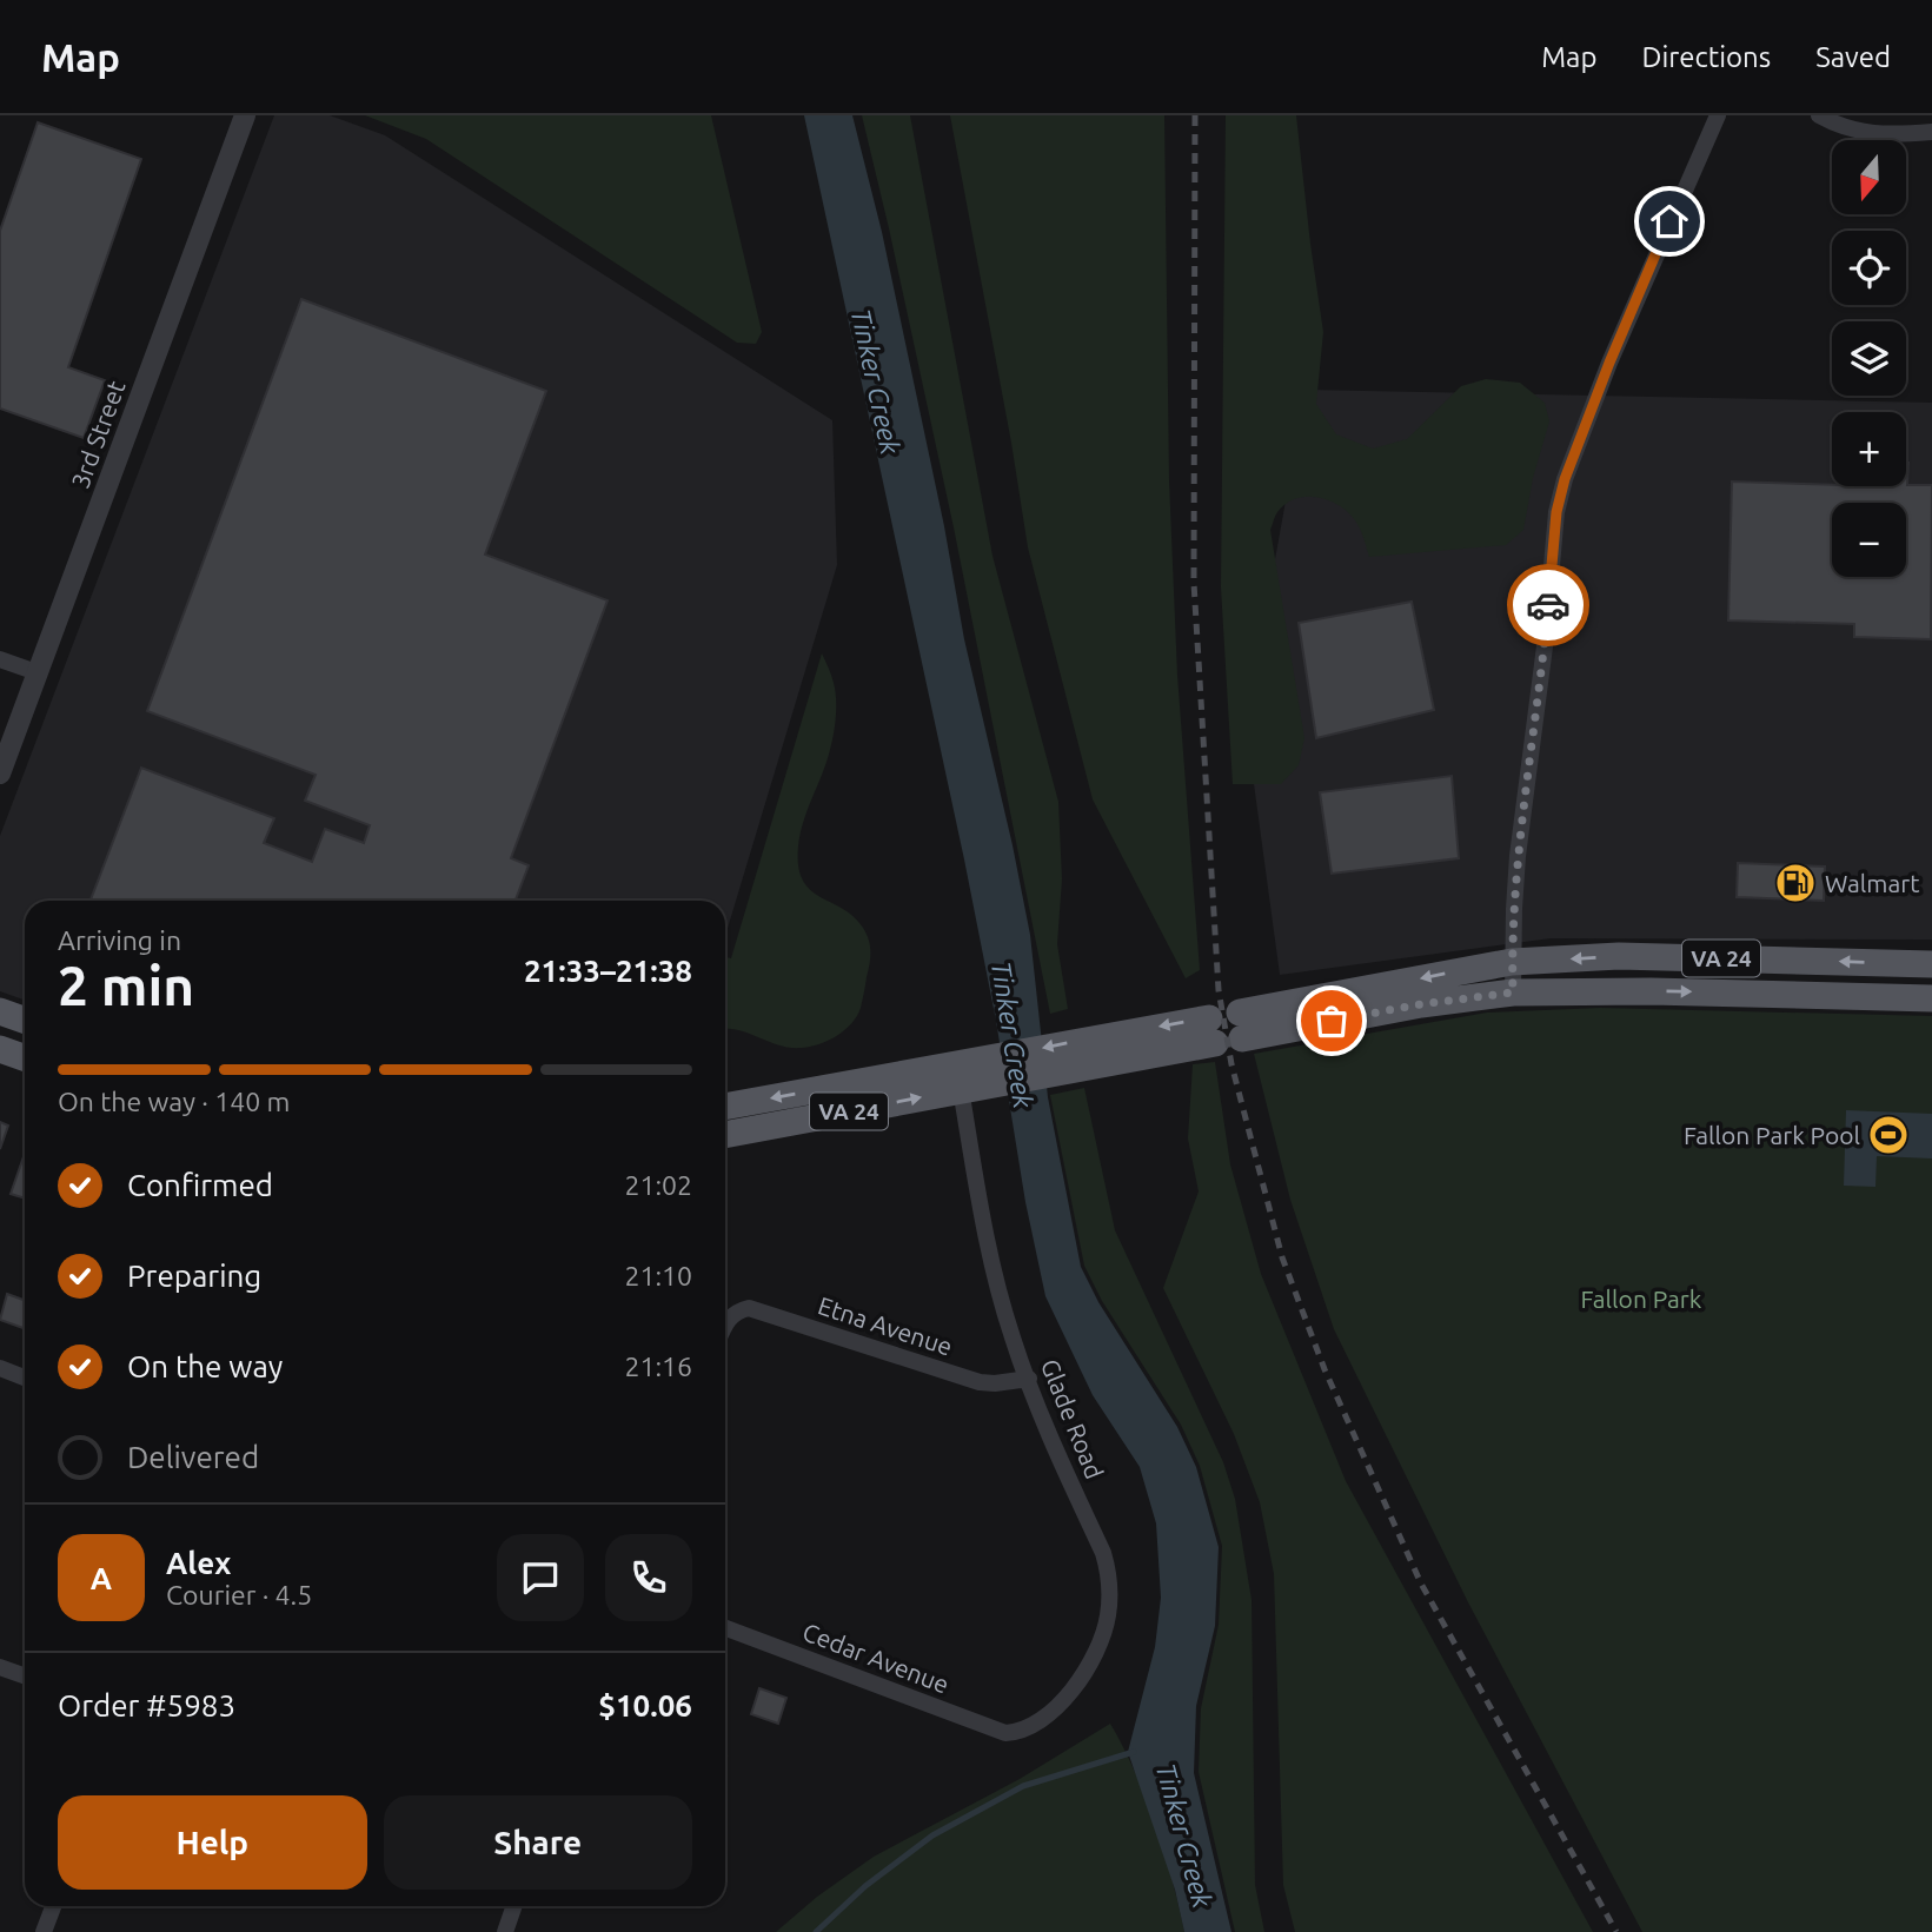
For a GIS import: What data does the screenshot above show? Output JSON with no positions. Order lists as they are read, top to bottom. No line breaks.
{"streets":{"main road":["VA 24"],"street":["3rd Street","Etna Avenue","Glade Road","Cedar Avenue"]},"crossings":[["VA 24","Glade Road"],["Etna Avenue","Glade Road"],["Glade Road","Cedar Avenue"]],"water":["Tinker Creek"],"parks":["Fallon Park"],"places":{"fuel station":["Walmart"],"sports":["Fallon Park Pool"]},"north":"bottom","page":{"header":"Map","nav":["Map","Directions","Saved"],"map_buttons":["+","−"],"heading":["2 min","Arriving in","21:33–21:38"],"panel":["Alex","Courier · 4.5","Order #5983","$10.06"],"bar":"On the way · 140 m","list":[["Confirmed","21:02"],["Preparing","21:10"],["On the way","21:16"],"Delivered"],"round":"A","buttons":["Help","Share"]}}
